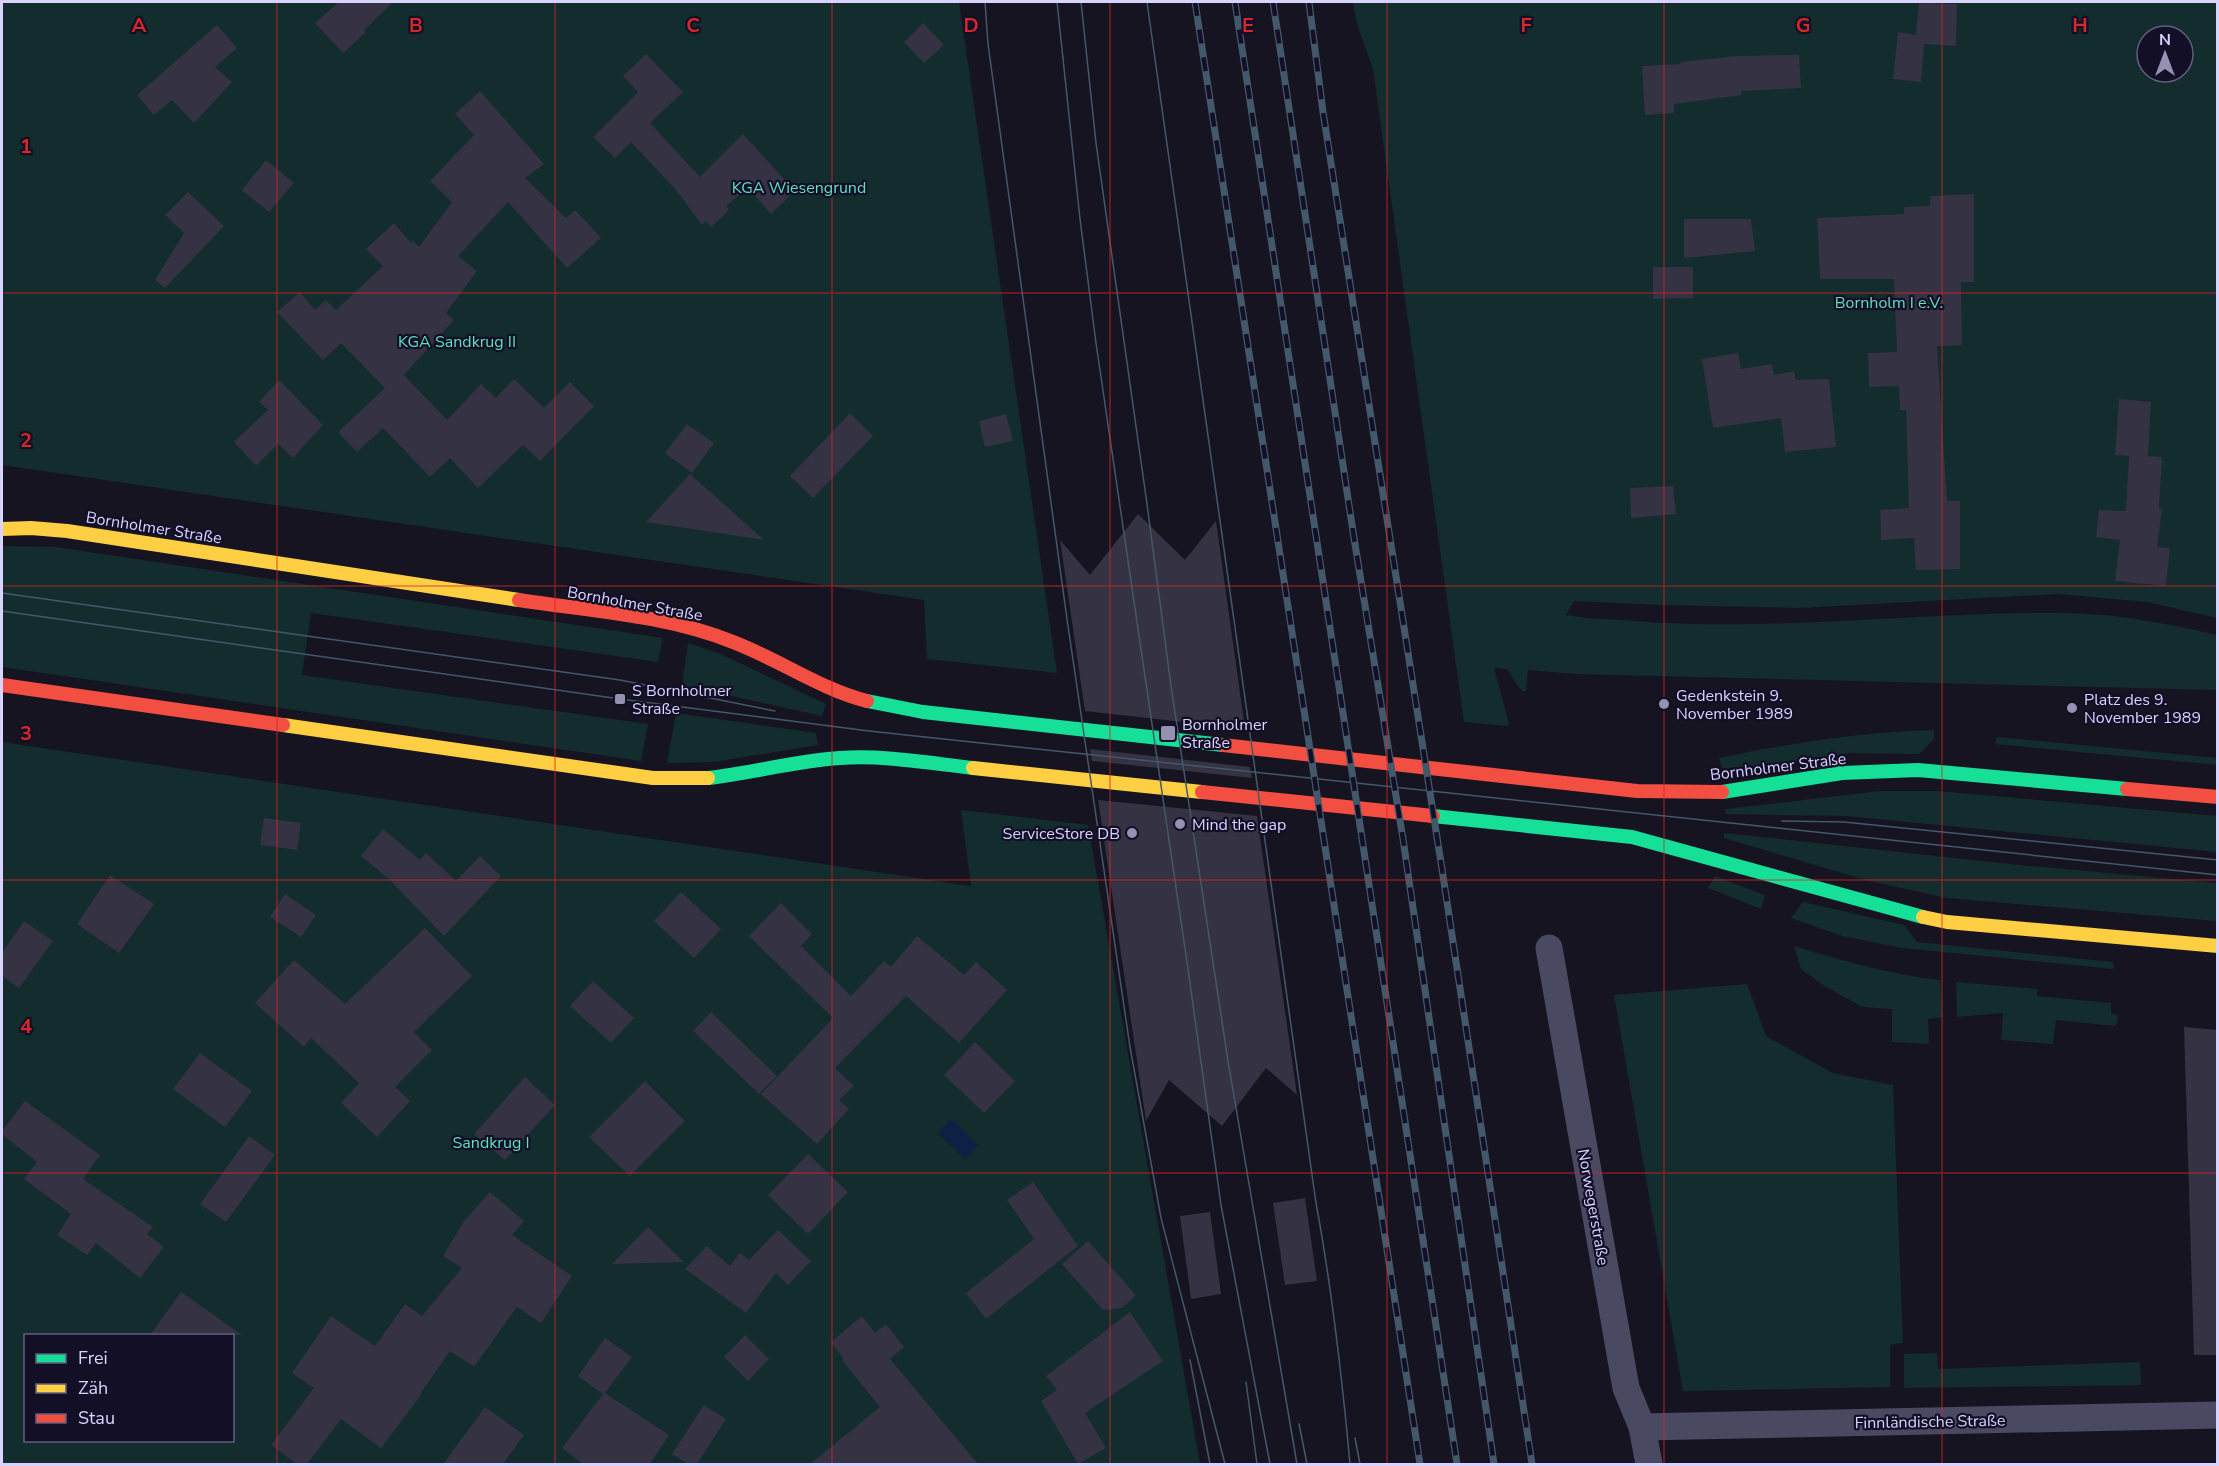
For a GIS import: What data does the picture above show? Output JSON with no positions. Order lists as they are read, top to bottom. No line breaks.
{"streets":{"main road":["Bornholmer Straße"],"street":["Norwegerstraße","Finnländische Straße"]},"crossings":[["Norwegerstraße","Finnländische Straße"]],"parks":["KGA Wiesengrund","Bornholm I e.V.","KGA Sandkrug II","Sandkrug I"],"places":{"transit":["S Bornholmer Straße","Bornholmer Straße"],"other":["Gedenkstein 9. November 1989","Platz des 9. November 1989","Mind the gap","ServiceStore DB"]},"legend":["Frei","Zäh","Stau"],"north":"top","grid":{"columns":["A","B","C","D","E","F","G","H"],"rows":["1","2","3","4"]}}
